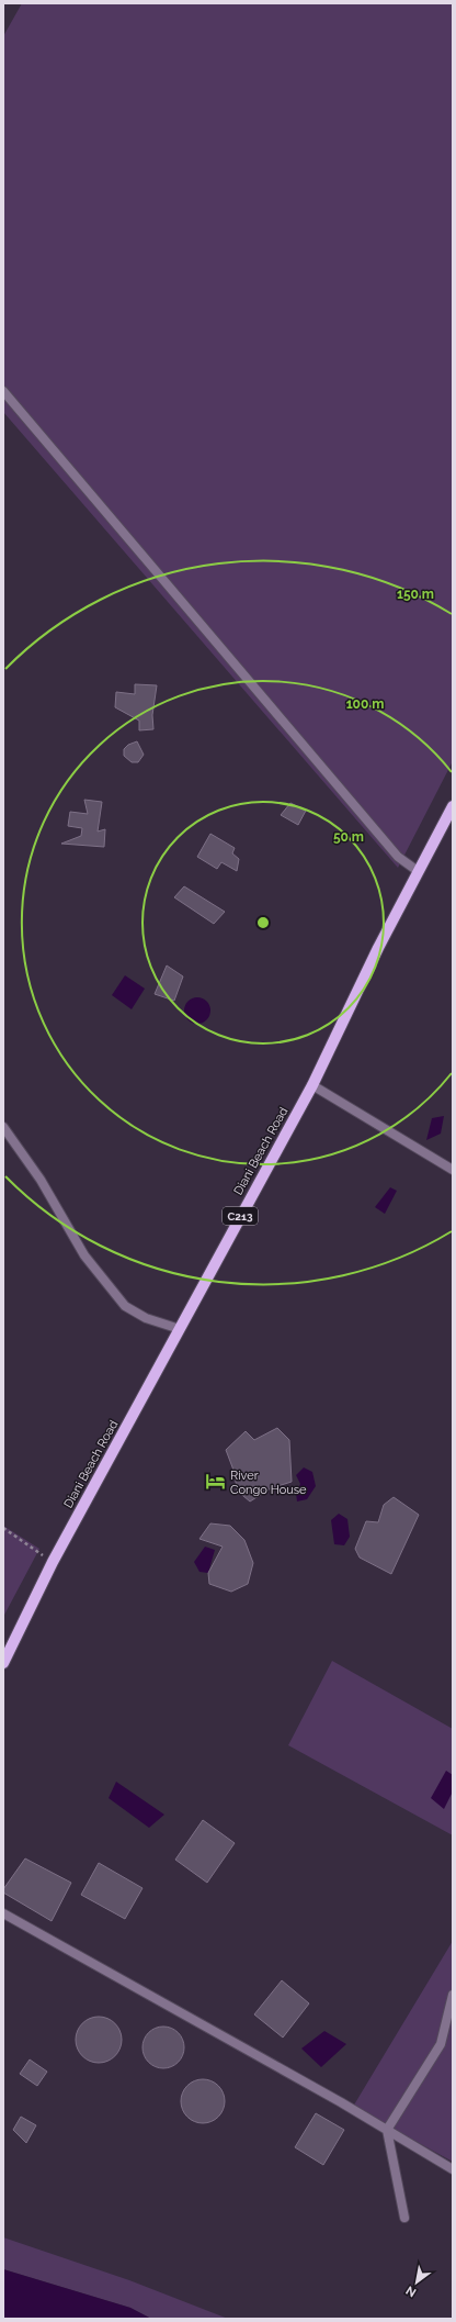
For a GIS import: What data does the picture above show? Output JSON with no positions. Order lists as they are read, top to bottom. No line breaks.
{"streets":{"main road":["Diani Beach Road","C213"]},"places":{"hotel":["River Congo House"]},"north":"bottom left","rings":["150 m","100 m","50 m"]}
